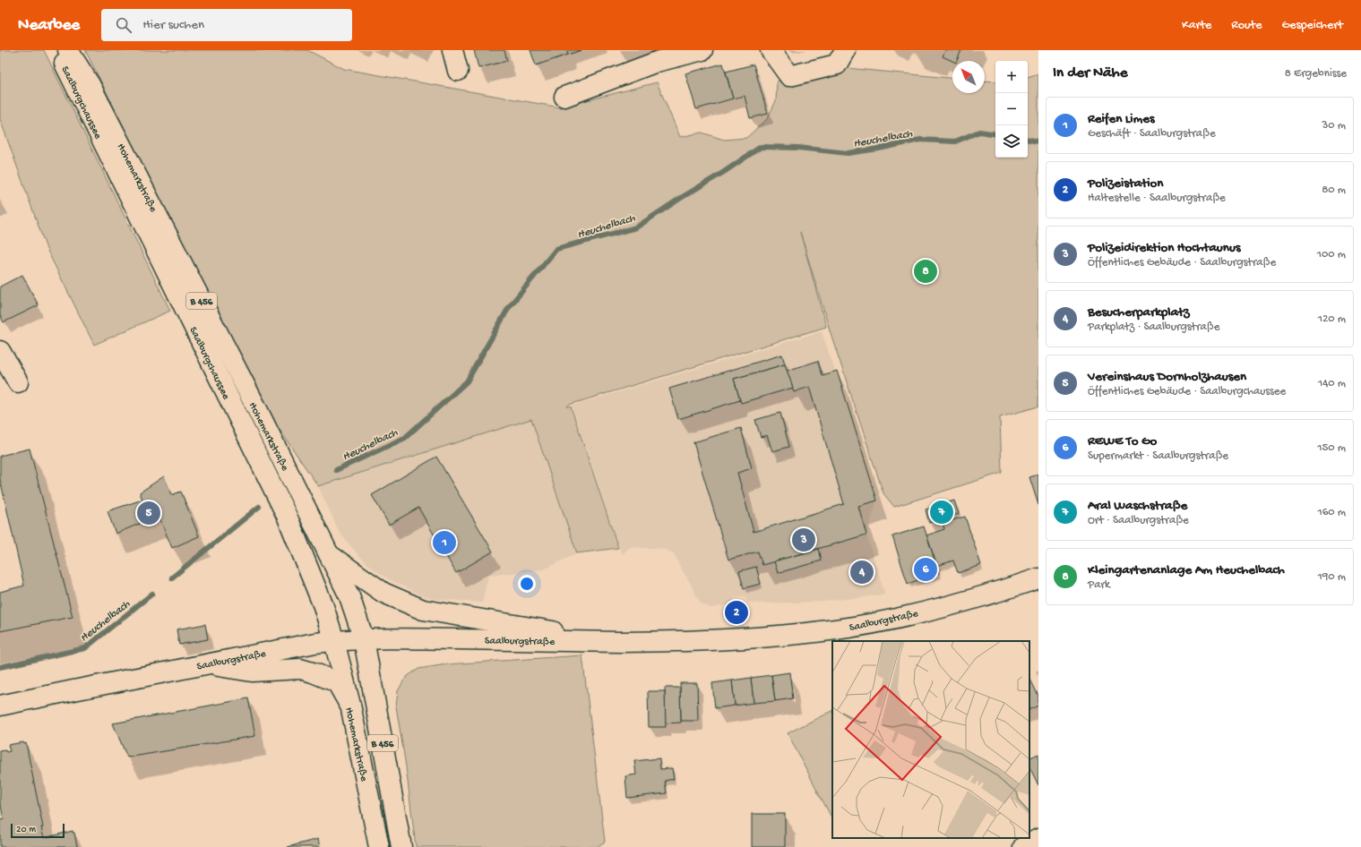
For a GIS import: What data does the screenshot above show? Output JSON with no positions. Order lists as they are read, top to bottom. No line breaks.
{"streets":{"street":["Saalburgchaussee","Hohemarkstraße","B 456","Saalburgstraße"]},"crossings":[["Saalburgchaussee","Hohemarkstraße"],["Saalburgchaussee","Saalburgstraße"],["Hohemarkstraße","Saalburgstraße"]],"water":["Heuchelbach"],"scale_bar":"20 m","north":"top left","page":{"header":"Nearbee","search":"Hier suchen","nav":["Karte","Route","Gespeichert"],"heading":["In der Nähe","8 Ergebnisse"],"map_buttons":["+","−"],"list":[{"mark":"1","name":"Reifen Limes","note":"Geschäft · Saalburgstraße","value":"30 m"},{"mark":"2","name":"Polizeistation","note":"Haltestelle · Saalburgstraße","value":"80 m"},{"mark":"3","name":"Polizeidirektion Hochtaunus","note":"Öffentliches Gebäude · Saalburgstraße","value":"100 m"},{"mark":"4","name":"Besucherparkplatz","note":"Parkplatz · Saalburgstraße","value":"120 m"},{"mark":"5","name":"Vereinshaus Dornholzhausen","note":"Öffentliches Gebäude · Saalburgchaussee","value":"140 m"},{"mark":"6","name":"REWE To Go","note":"Supermarkt · Saalburgstraße","value":"150 m"},{"mark":"7","name":"Aral Waschstraße","note":"Ort · Saalburgstraße","value":"160 m"},{"mark":"8","name":"Kleingartenanlage Am Heuchelbach","note":"Park","value":"190 m"}],"pins":["8","7","5","3","1","6","4","2"],"scale":"20 m"}}
